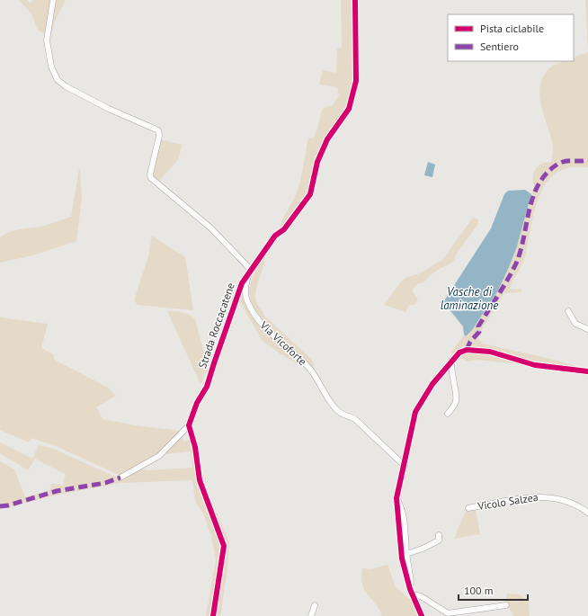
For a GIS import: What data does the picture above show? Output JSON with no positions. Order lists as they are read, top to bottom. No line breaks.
{"streets":{"street":["Strada Roccacatene","Via Vicoforte","Vicolo Salzea"]},"crossings":[["Strada Roccacatene","Via Vicoforte"]],"water":["Vasche di laminazione"],"legend":["Pista ciclabile","Sentiero"],"scale_bar":"100 m"}
